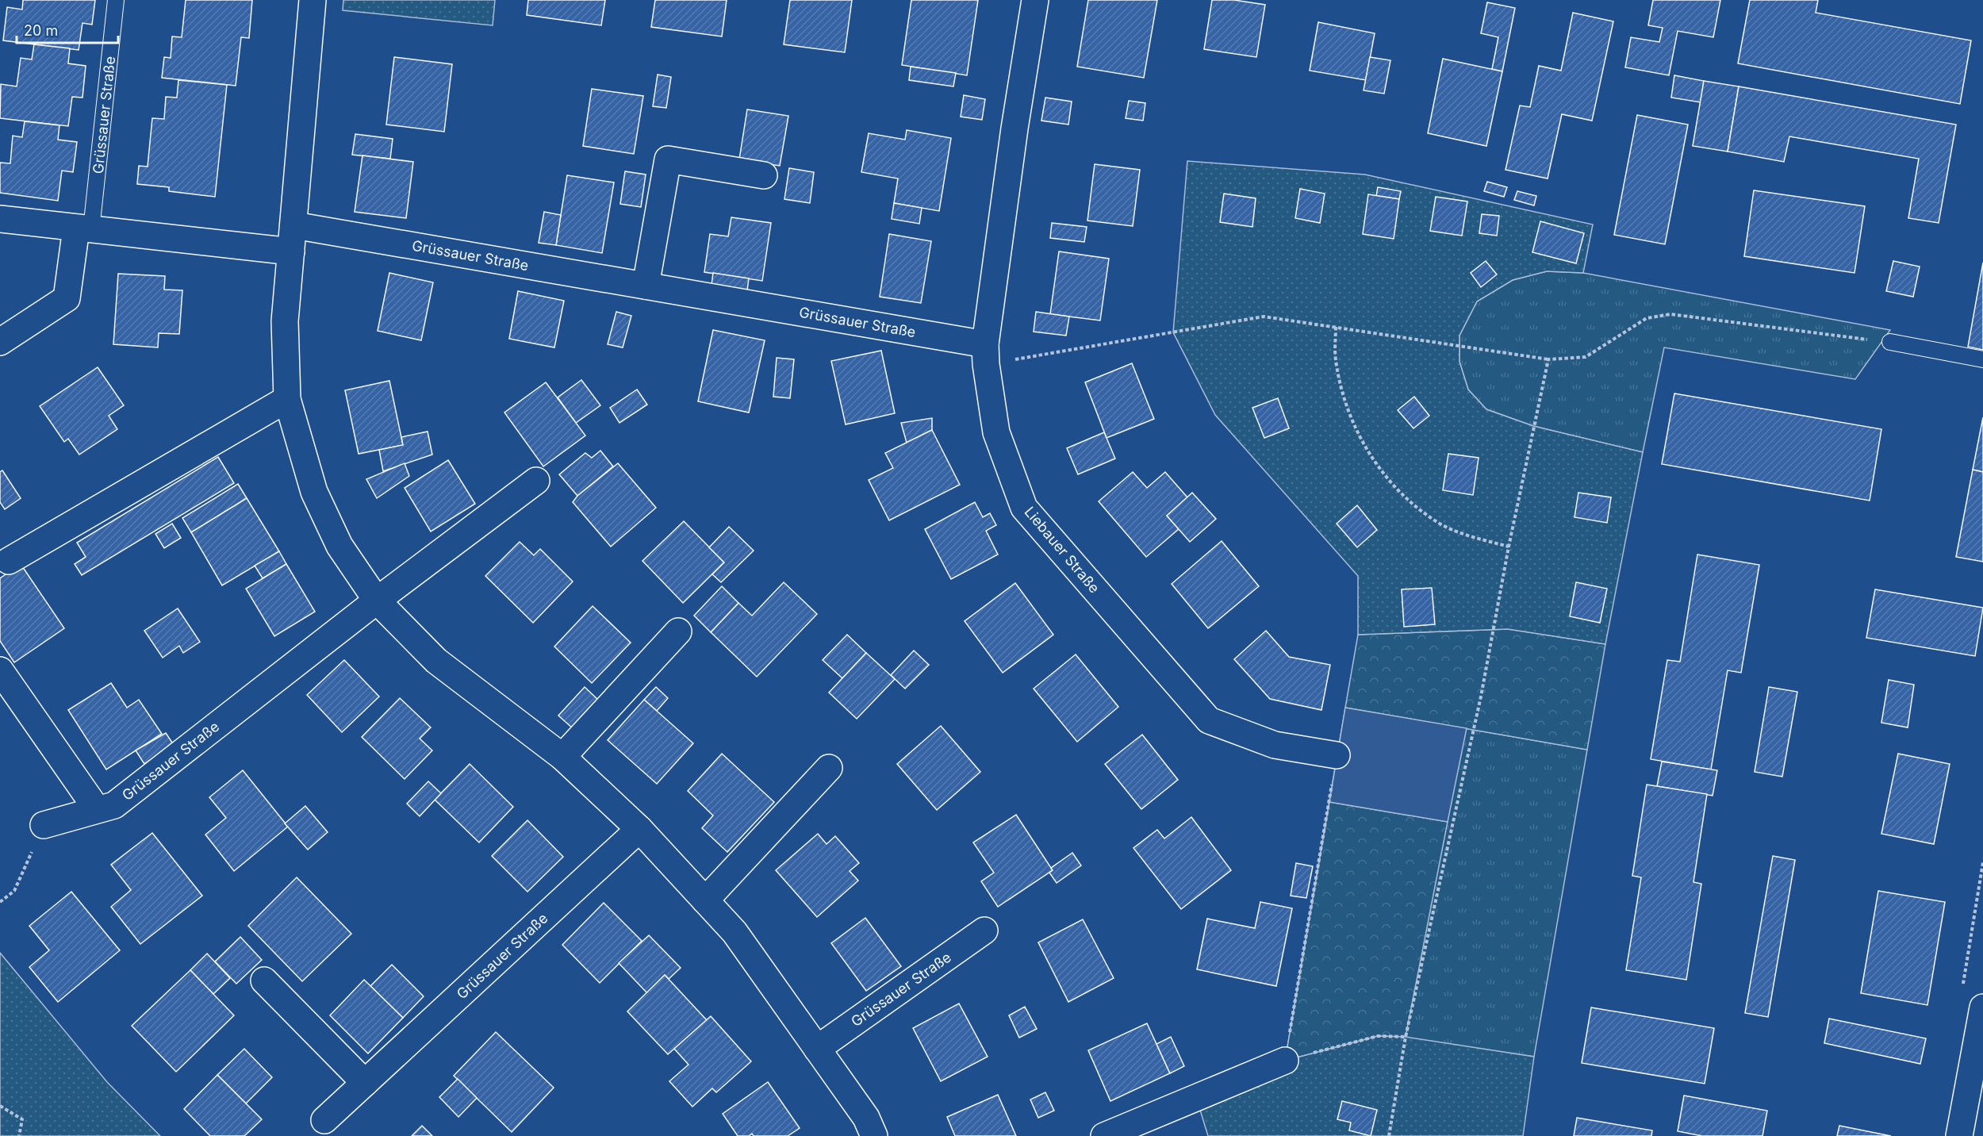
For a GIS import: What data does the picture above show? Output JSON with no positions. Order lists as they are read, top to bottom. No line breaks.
{"streets":{"street":["Grüssauer Straße","Liebauer Straße"]},"crossings":[["Grüssauer Straße","Liebauer Straße"]],"scale_bar":"20 m"}
